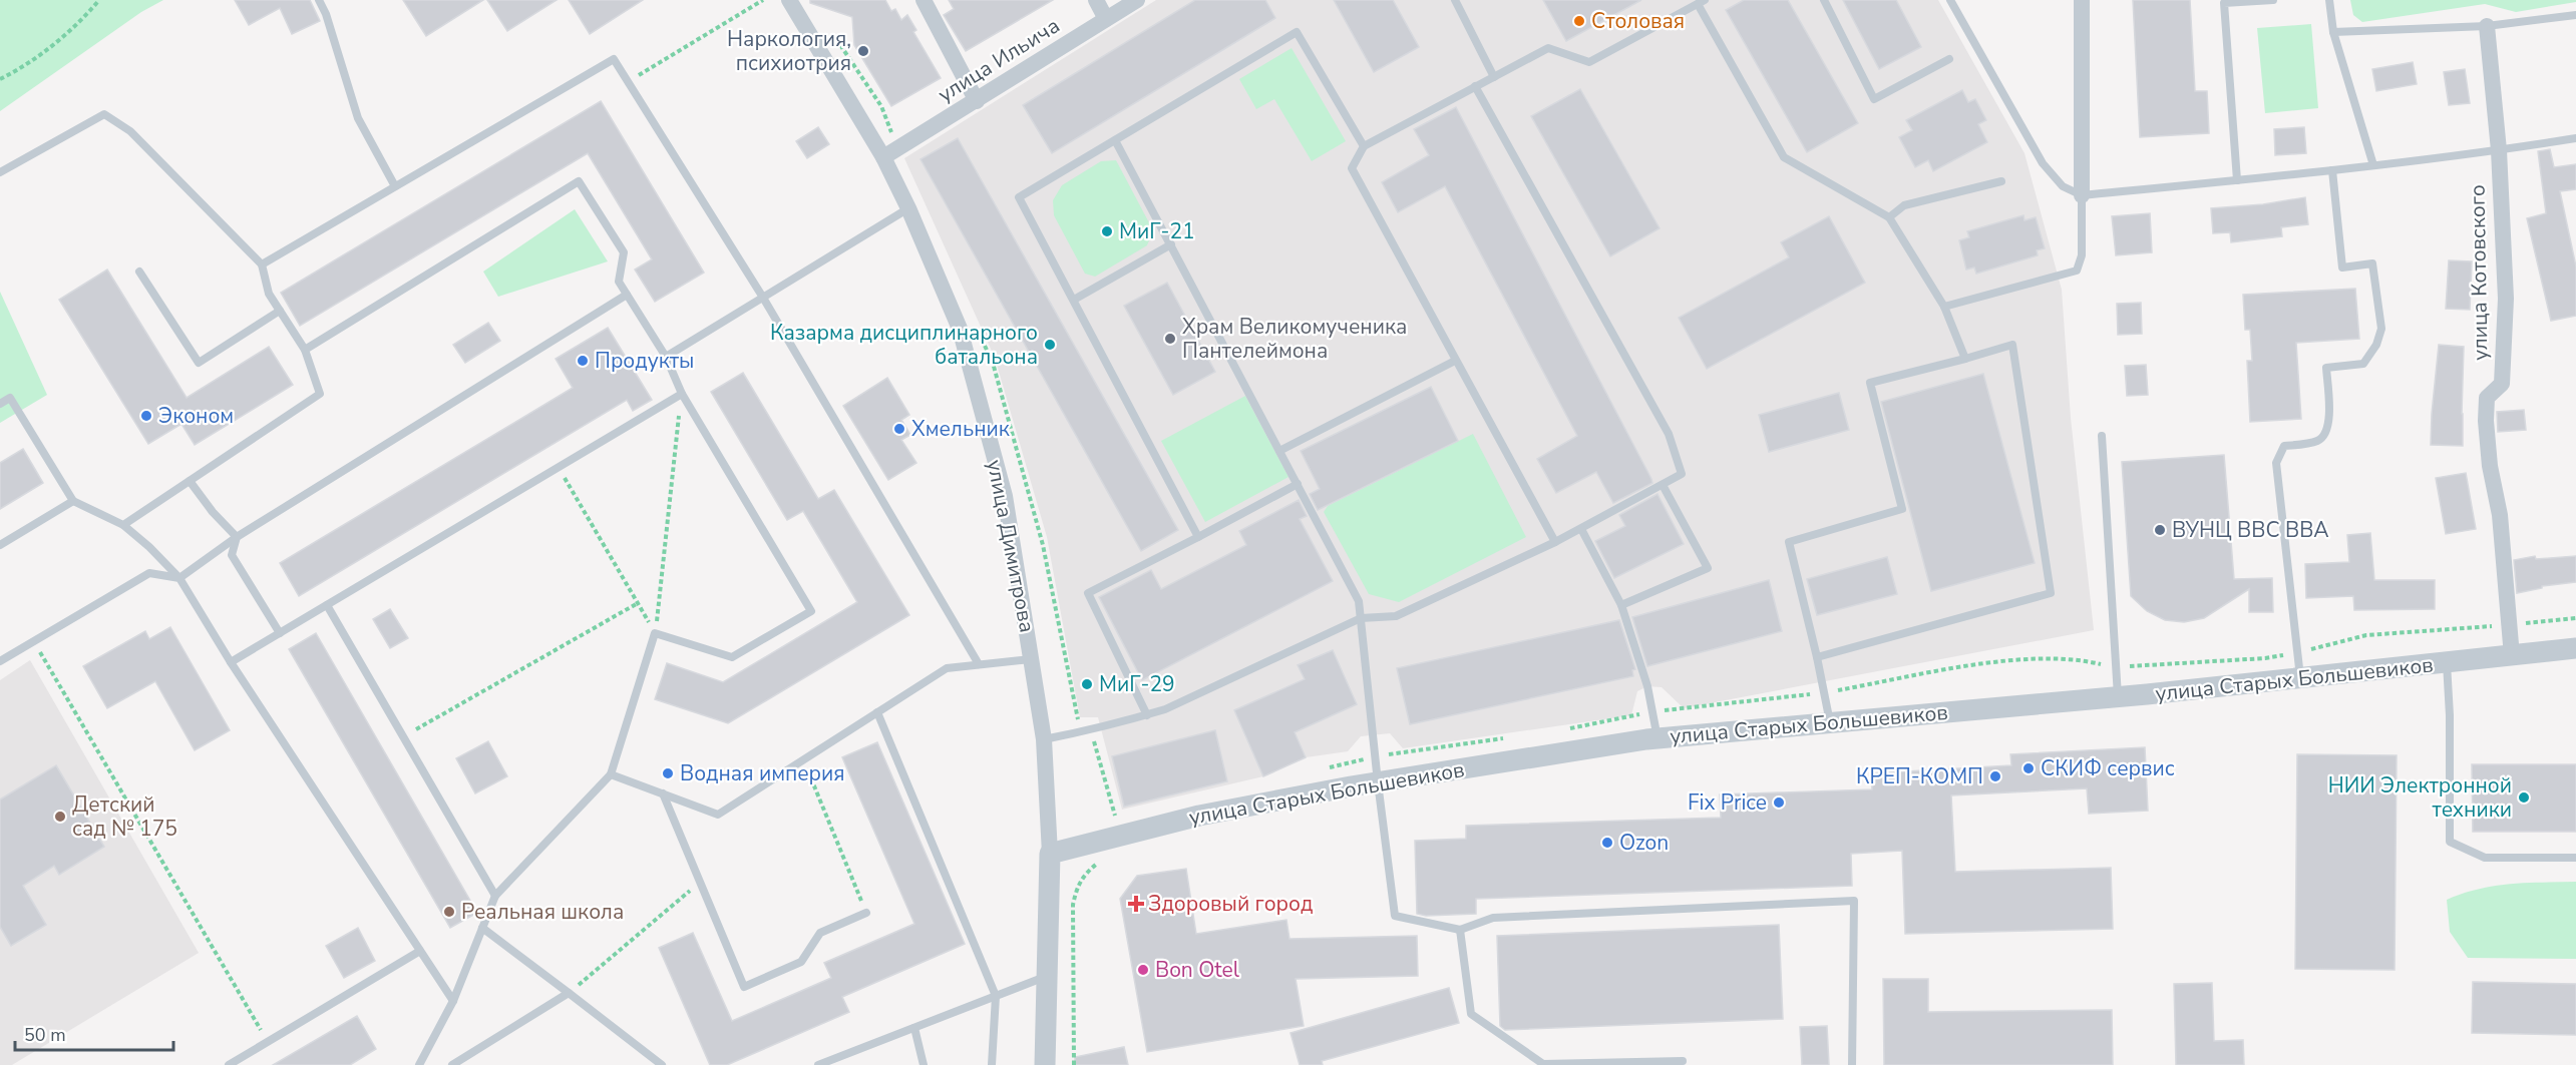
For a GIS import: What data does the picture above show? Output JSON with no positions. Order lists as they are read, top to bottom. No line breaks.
{"streets":{"street":["улица Ильича","улица Котовского","улица Димитрова","улица Старых Большевиков"]},"crossings":[["улица Ильича","улица Димитрова"],["улица Котовского","улица Старых Большевиков"],["улица Димитрова","улица Старых Большевиков"]],"places":{"other":["Столовая","Наркология, психиотрия","МиГ-21","Храм Великомученика Пантелеймона","Казарма дисциплинарного батальона","Продукты","Эконом","Хмельник","ВУНЦ ВВС ВВА","МиГ-29","СКИФ сервис","Водная империя","КРЕП-КОМП","НИИ Электронной техники","Fix Price","Детский сад № 175","Ozon","Реальная школа","Bon Otel"],"health":["Здоровый город"]},"scale_bar":"50 m"}
